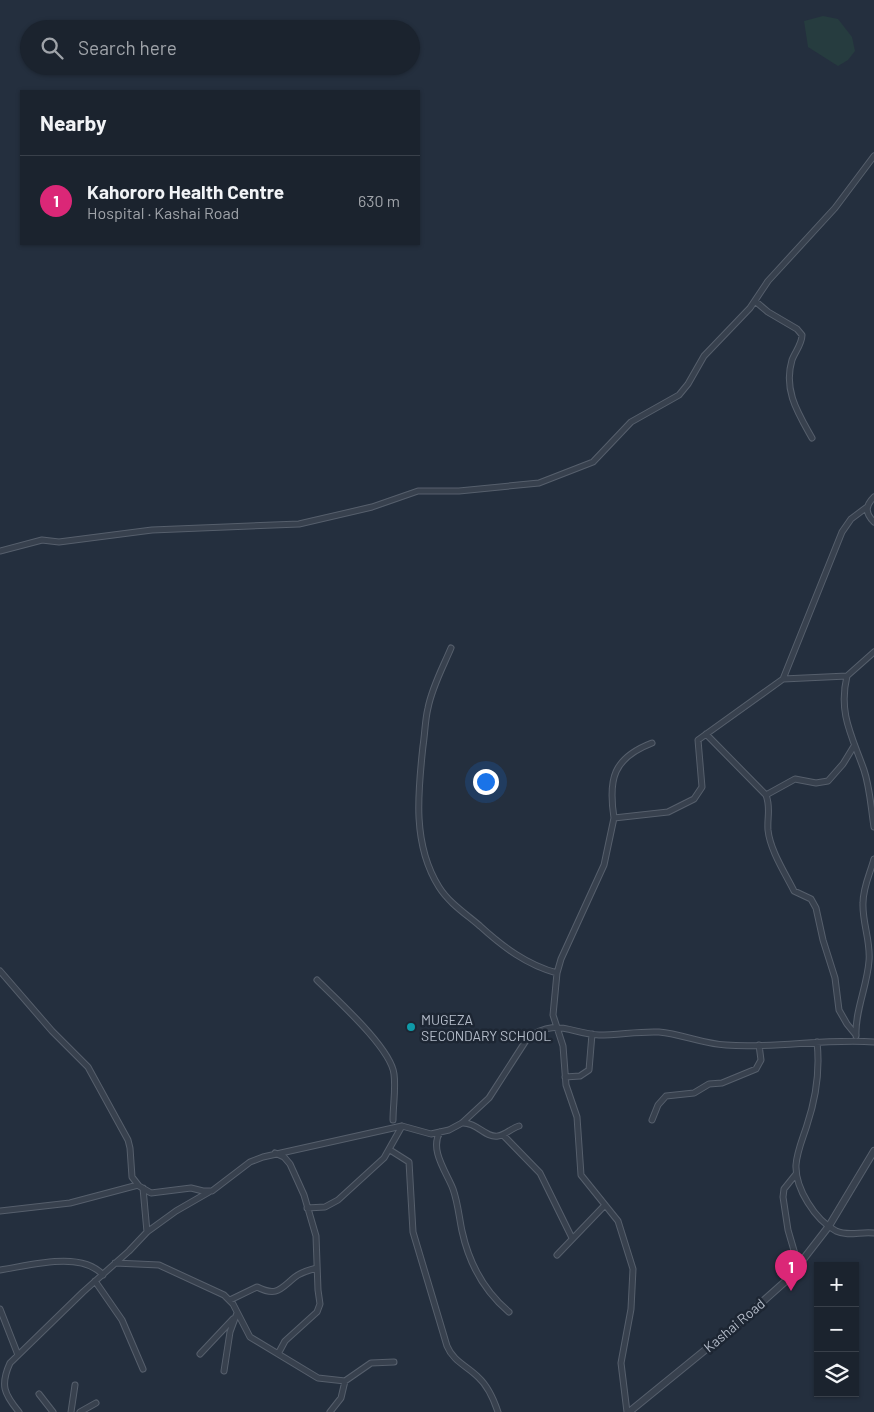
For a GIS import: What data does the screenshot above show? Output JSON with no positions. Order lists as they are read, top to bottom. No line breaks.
{"streets":{"street":["Kashai Road"]},"places":["MUGEZA SECONDARY SCHOOL"],"page":{"search":"Search here","heading":"Nearby","list":[{"mark":"1","name":"Kahororo Health Centre","note":"Hospital · Kashai Road","value":"630 m"}],"pins":"1","map_buttons":["+","−"]}}
